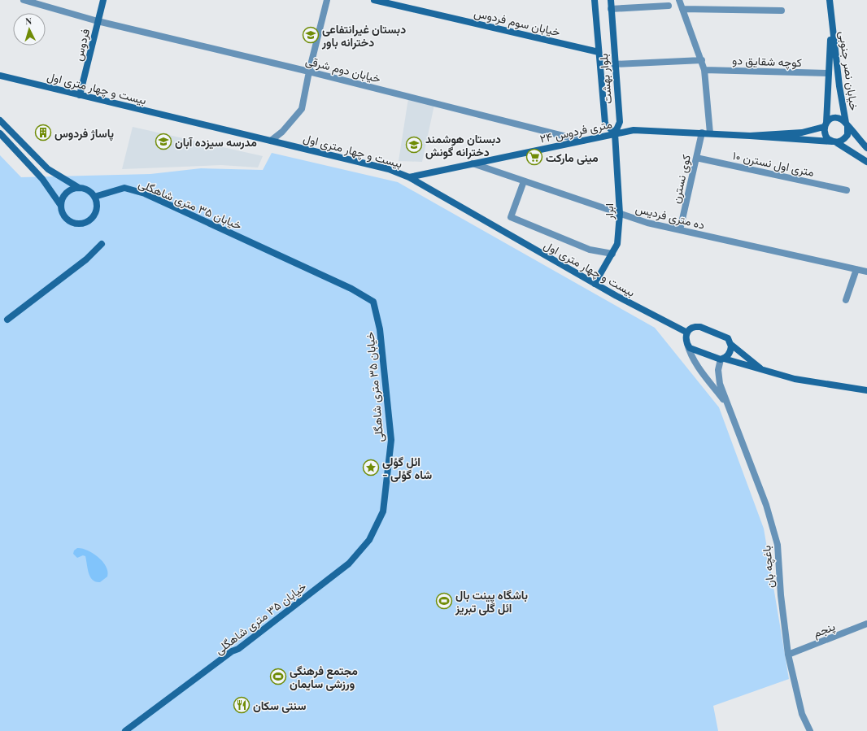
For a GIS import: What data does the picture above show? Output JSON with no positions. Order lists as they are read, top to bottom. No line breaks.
{"streets":{"main road":["خیابان سوم فردوس","فردوس","خیابان نصر جنوبی","بلوار بهشت","بیست و چهار متری اول","۲۴ متری فردوس","خیابان ۳۵ متری شاهگلی","ابرار"],"street":["کوچه شقایق دو","خیابان دوم شرقی","۱۰ متری اول نسترن","کوی نسترن","ده متری فردیس","باغچه بان","پنجم"]},"crossings":[["خیابان سوم فردوس","بلوار بهشت"],["فردوس","خیابان دوم شرقی"],["فردوس","بیست و چهار متری اول"],["کوچه شقایق دو","خیابان نصر جنوبی"],["خیابان دوم شرقی","۲۴ متری فردوس"],["خیابان نصر جنوبی","۲۴ متری فردوس"],["بلوار بهشت","۲۴ متری فردوس"],["بلوار بهشت","ابرار"],["بیست و چهار متری اول","۲۴ متری فردوس"],["بیست و چهار متری اول","ابرار"],["۲۴ متری فردوس","کوی نسترن"],["۲۴ متری فردوس","ابرار"],["۲۴ متری فردوس","ده متری فردیس"],["۱۰ متری اول نسترن","کوی نسترن"],["کوی نسترن","ده متری فردیس"],["ابرار","ده متری فردیس"],["باغچه بان","پنجم"]],"places":{"school or university":["دبستان غیرانتفاعی دخترانه باور","مدرسه سیزده آبان","دبستان هوشمند دخترانه گونش"],"building":["پاساژ فردوس"],"supermarket":["مینی مارکت"],"place":["ائل گؤلی - شاه گؤلی"],"sports":["باشگاه پینت بال ائل گلی تبریز","مجتمع فرهنگی ورزشی سایمان"],"restaurant":["سنتی سکان"]},"north":"top"}
